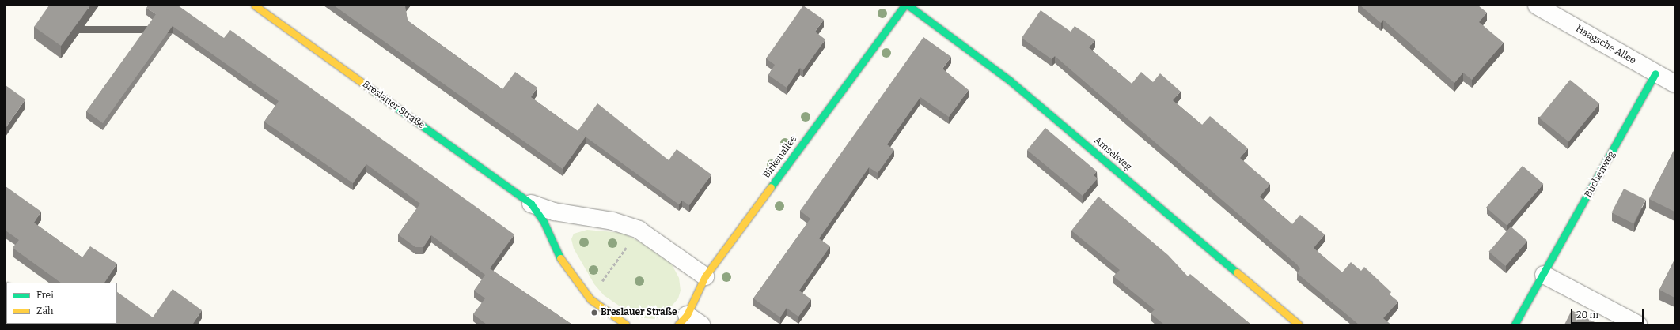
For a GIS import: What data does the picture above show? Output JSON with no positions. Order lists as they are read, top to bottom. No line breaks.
{"streets":{"street":["Haagsche Allee","Breslauer Straße","Amselweg","Birkenallee","Buchenweg"]},"crossings":[["Haagsche Allee","Buchenweg"],["Breslauer Straße","Birkenallee"]],"places":["Breslauer Straße"],"legend":["Frei","Zäh"],"scale_bar":"20 m"}
